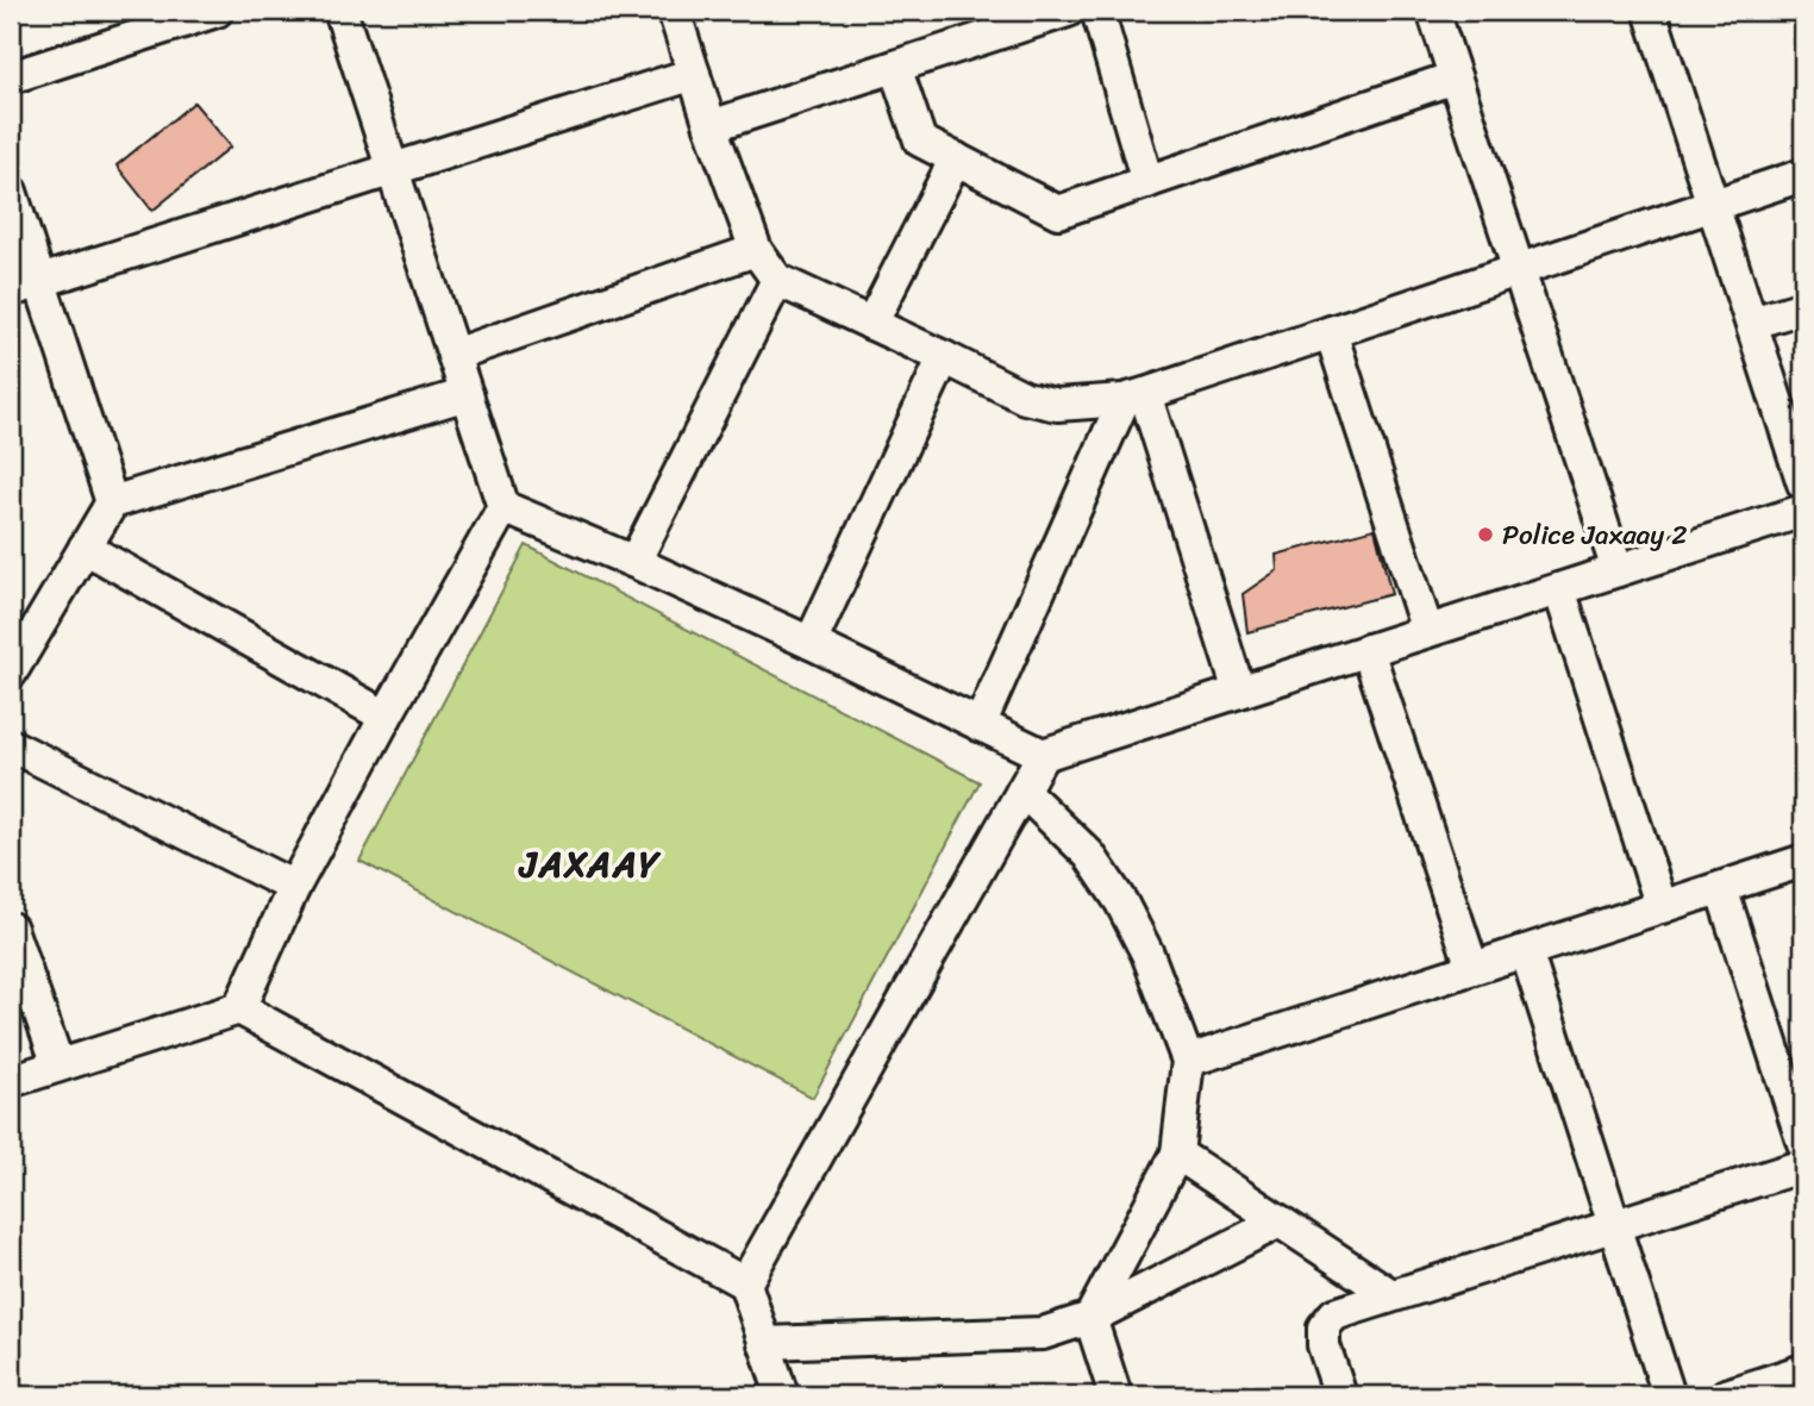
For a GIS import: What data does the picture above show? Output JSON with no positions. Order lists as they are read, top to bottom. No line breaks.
{"districts":["JAXAAY"],"places":["Police Jaxaay 2"]}
